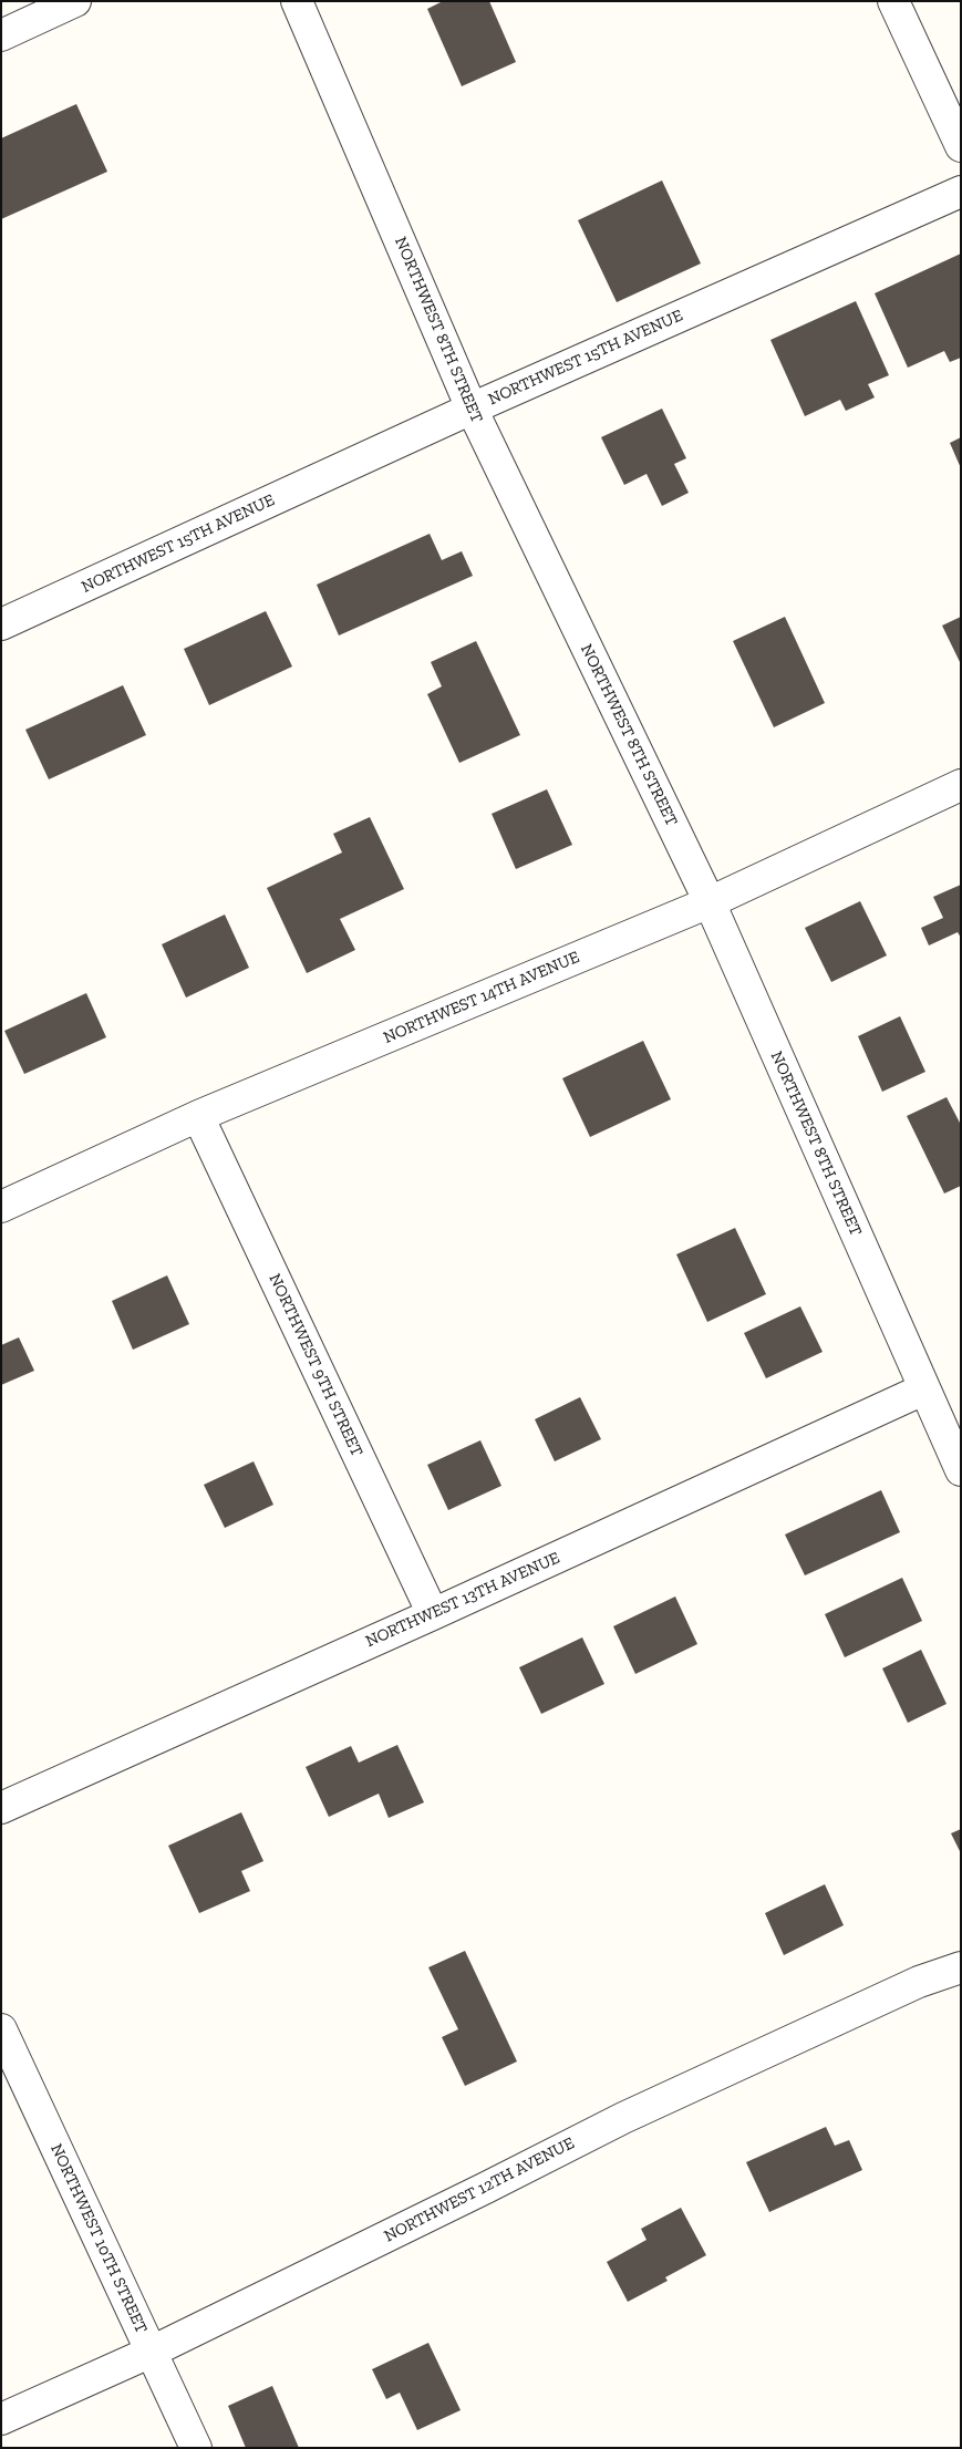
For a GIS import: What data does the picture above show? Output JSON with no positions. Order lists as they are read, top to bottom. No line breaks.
{"streets":{"street":["NORTHWEST 8TH STREET","NORTHWEST 15TH AVENUE","NORTHWEST 14TH AVENUE","NORTHWEST 9TH STREET","NORTHWEST 13TH AVENUE","NORTHWEST 12TH AVENUE","NORTHWEST 10TH STREET"]},"crossings":[["NORTHWEST 8TH STREET","NORTHWEST 15TH AVENUE"],["NORTHWEST 8TH STREET","NORTHWEST 14TH AVENUE"],["NORTHWEST 8TH STREET","NORTHWEST 13TH AVENUE"],["NORTHWEST 14TH AVENUE","NORTHWEST 9TH STREET"],["NORTHWEST 9TH STREET","NORTHWEST 13TH AVENUE"],["NORTHWEST 12TH AVENUE","NORTHWEST 10TH STREET"]]}
